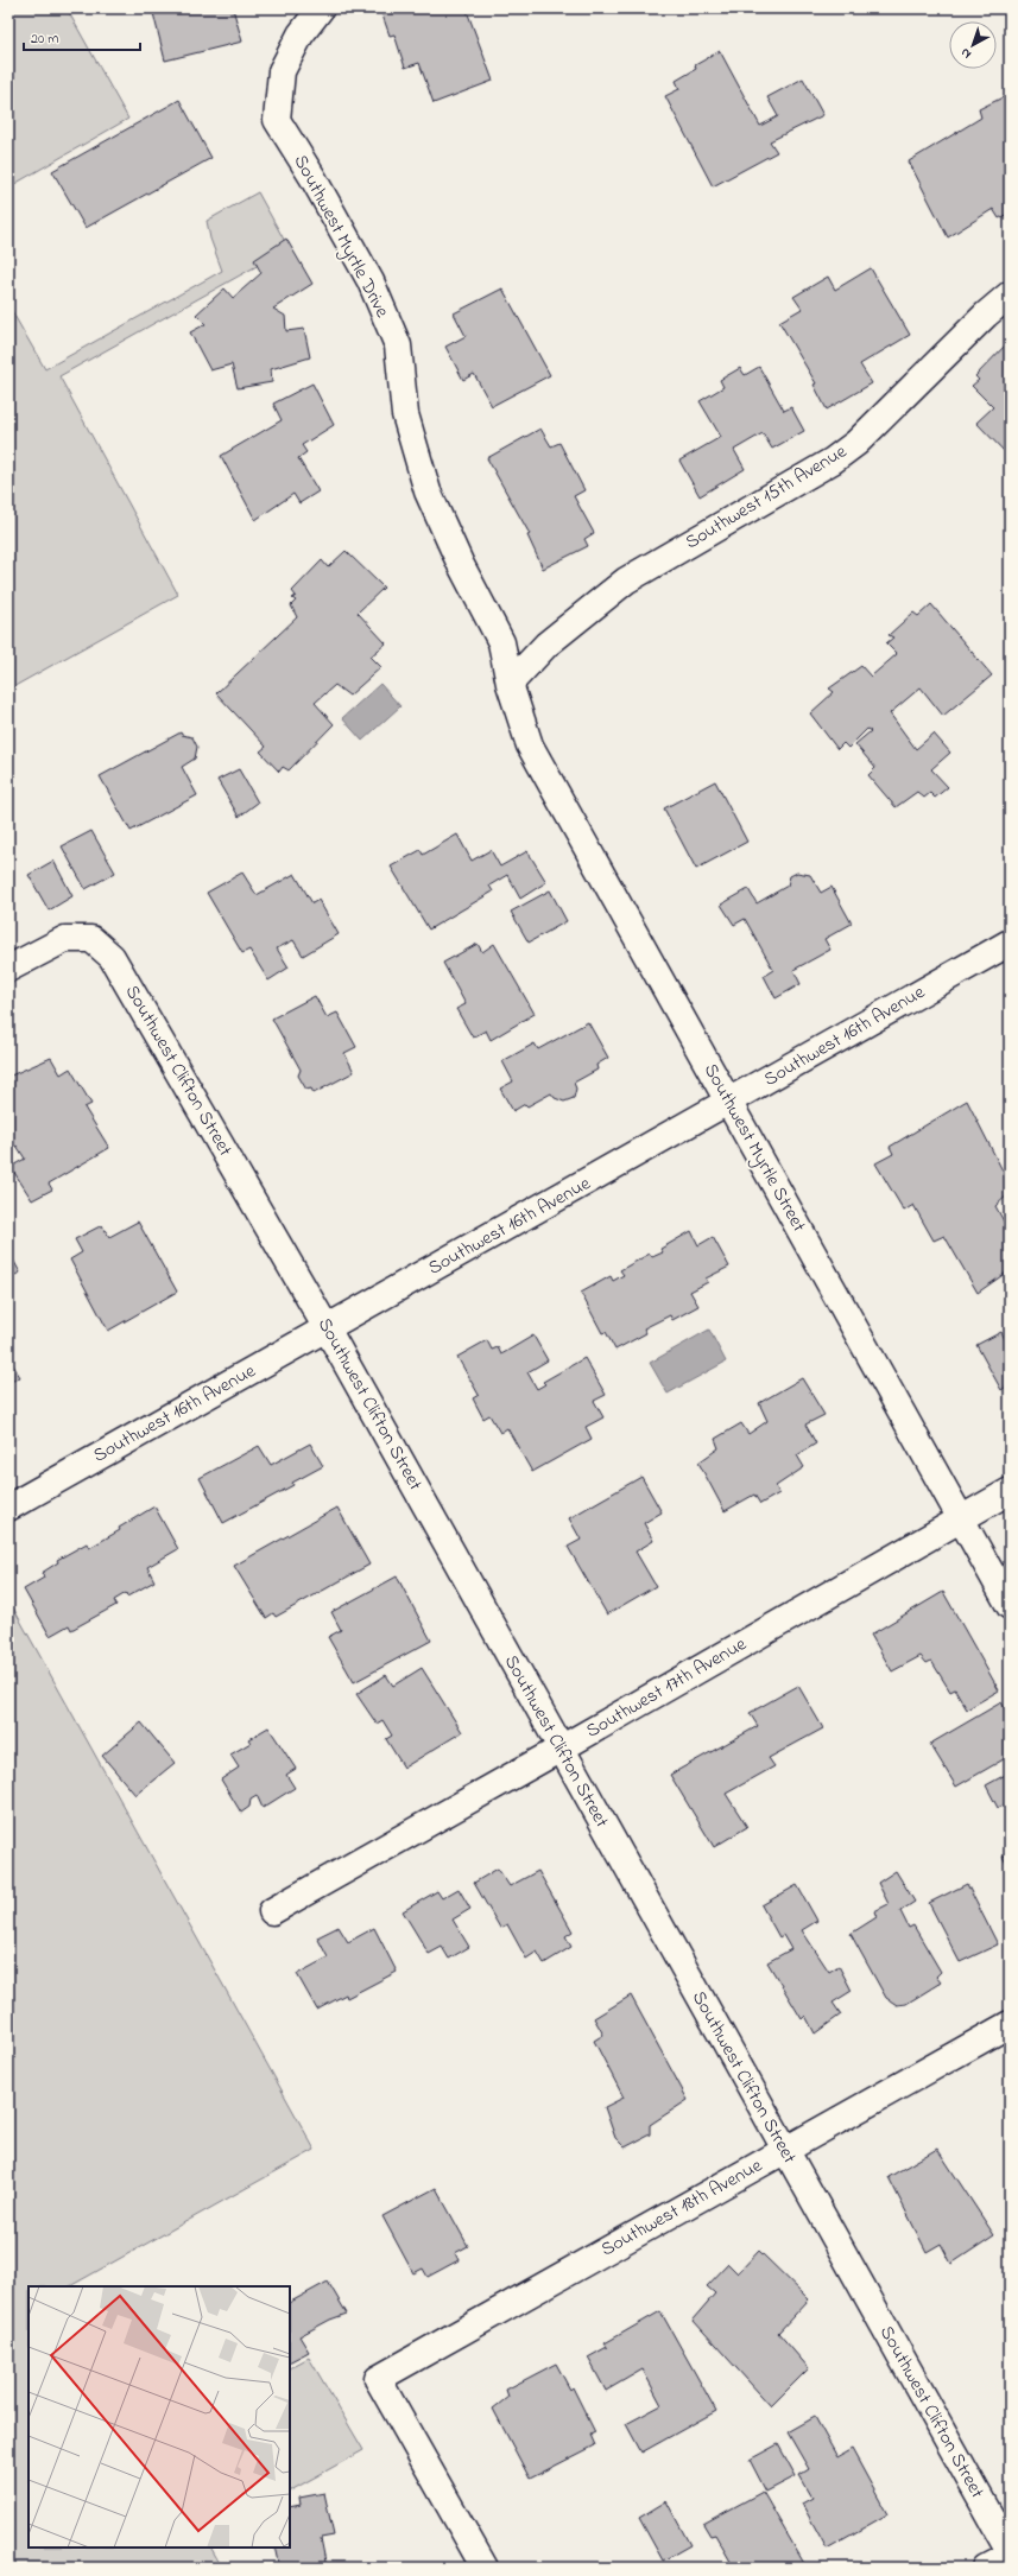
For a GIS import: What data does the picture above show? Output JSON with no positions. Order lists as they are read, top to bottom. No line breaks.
{"streets":{"street":["Southwest Myrtle Drive","Southwest 15th Avenue","Southwest 16th Avenue","Southwest Clifton Street","Southwest Myrtle Street","Southwest 17th Avenue","Southwest 18th Avenue"]},"crossings":[["Southwest Myrtle Drive","Southwest 15th Avenue"],["Southwest Myrtle Drive","Southwest Myrtle Street"],["Southwest 15th Avenue","Southwest Myrtle Street"],["Southwest 16th Avenue","Southwest Clifton Street"],["Southwest 16th Avenue","Southwest Myrtle Street"],["Southwest Clifton Street","Southwest 17th Avenue"],["Southwest Clifton Street","Southwest 18th Avenue"],["Southwest Myrtle Street","Southwest 17th Avenue"]],"scale_bar":"20 m","north":"bottom left"}
